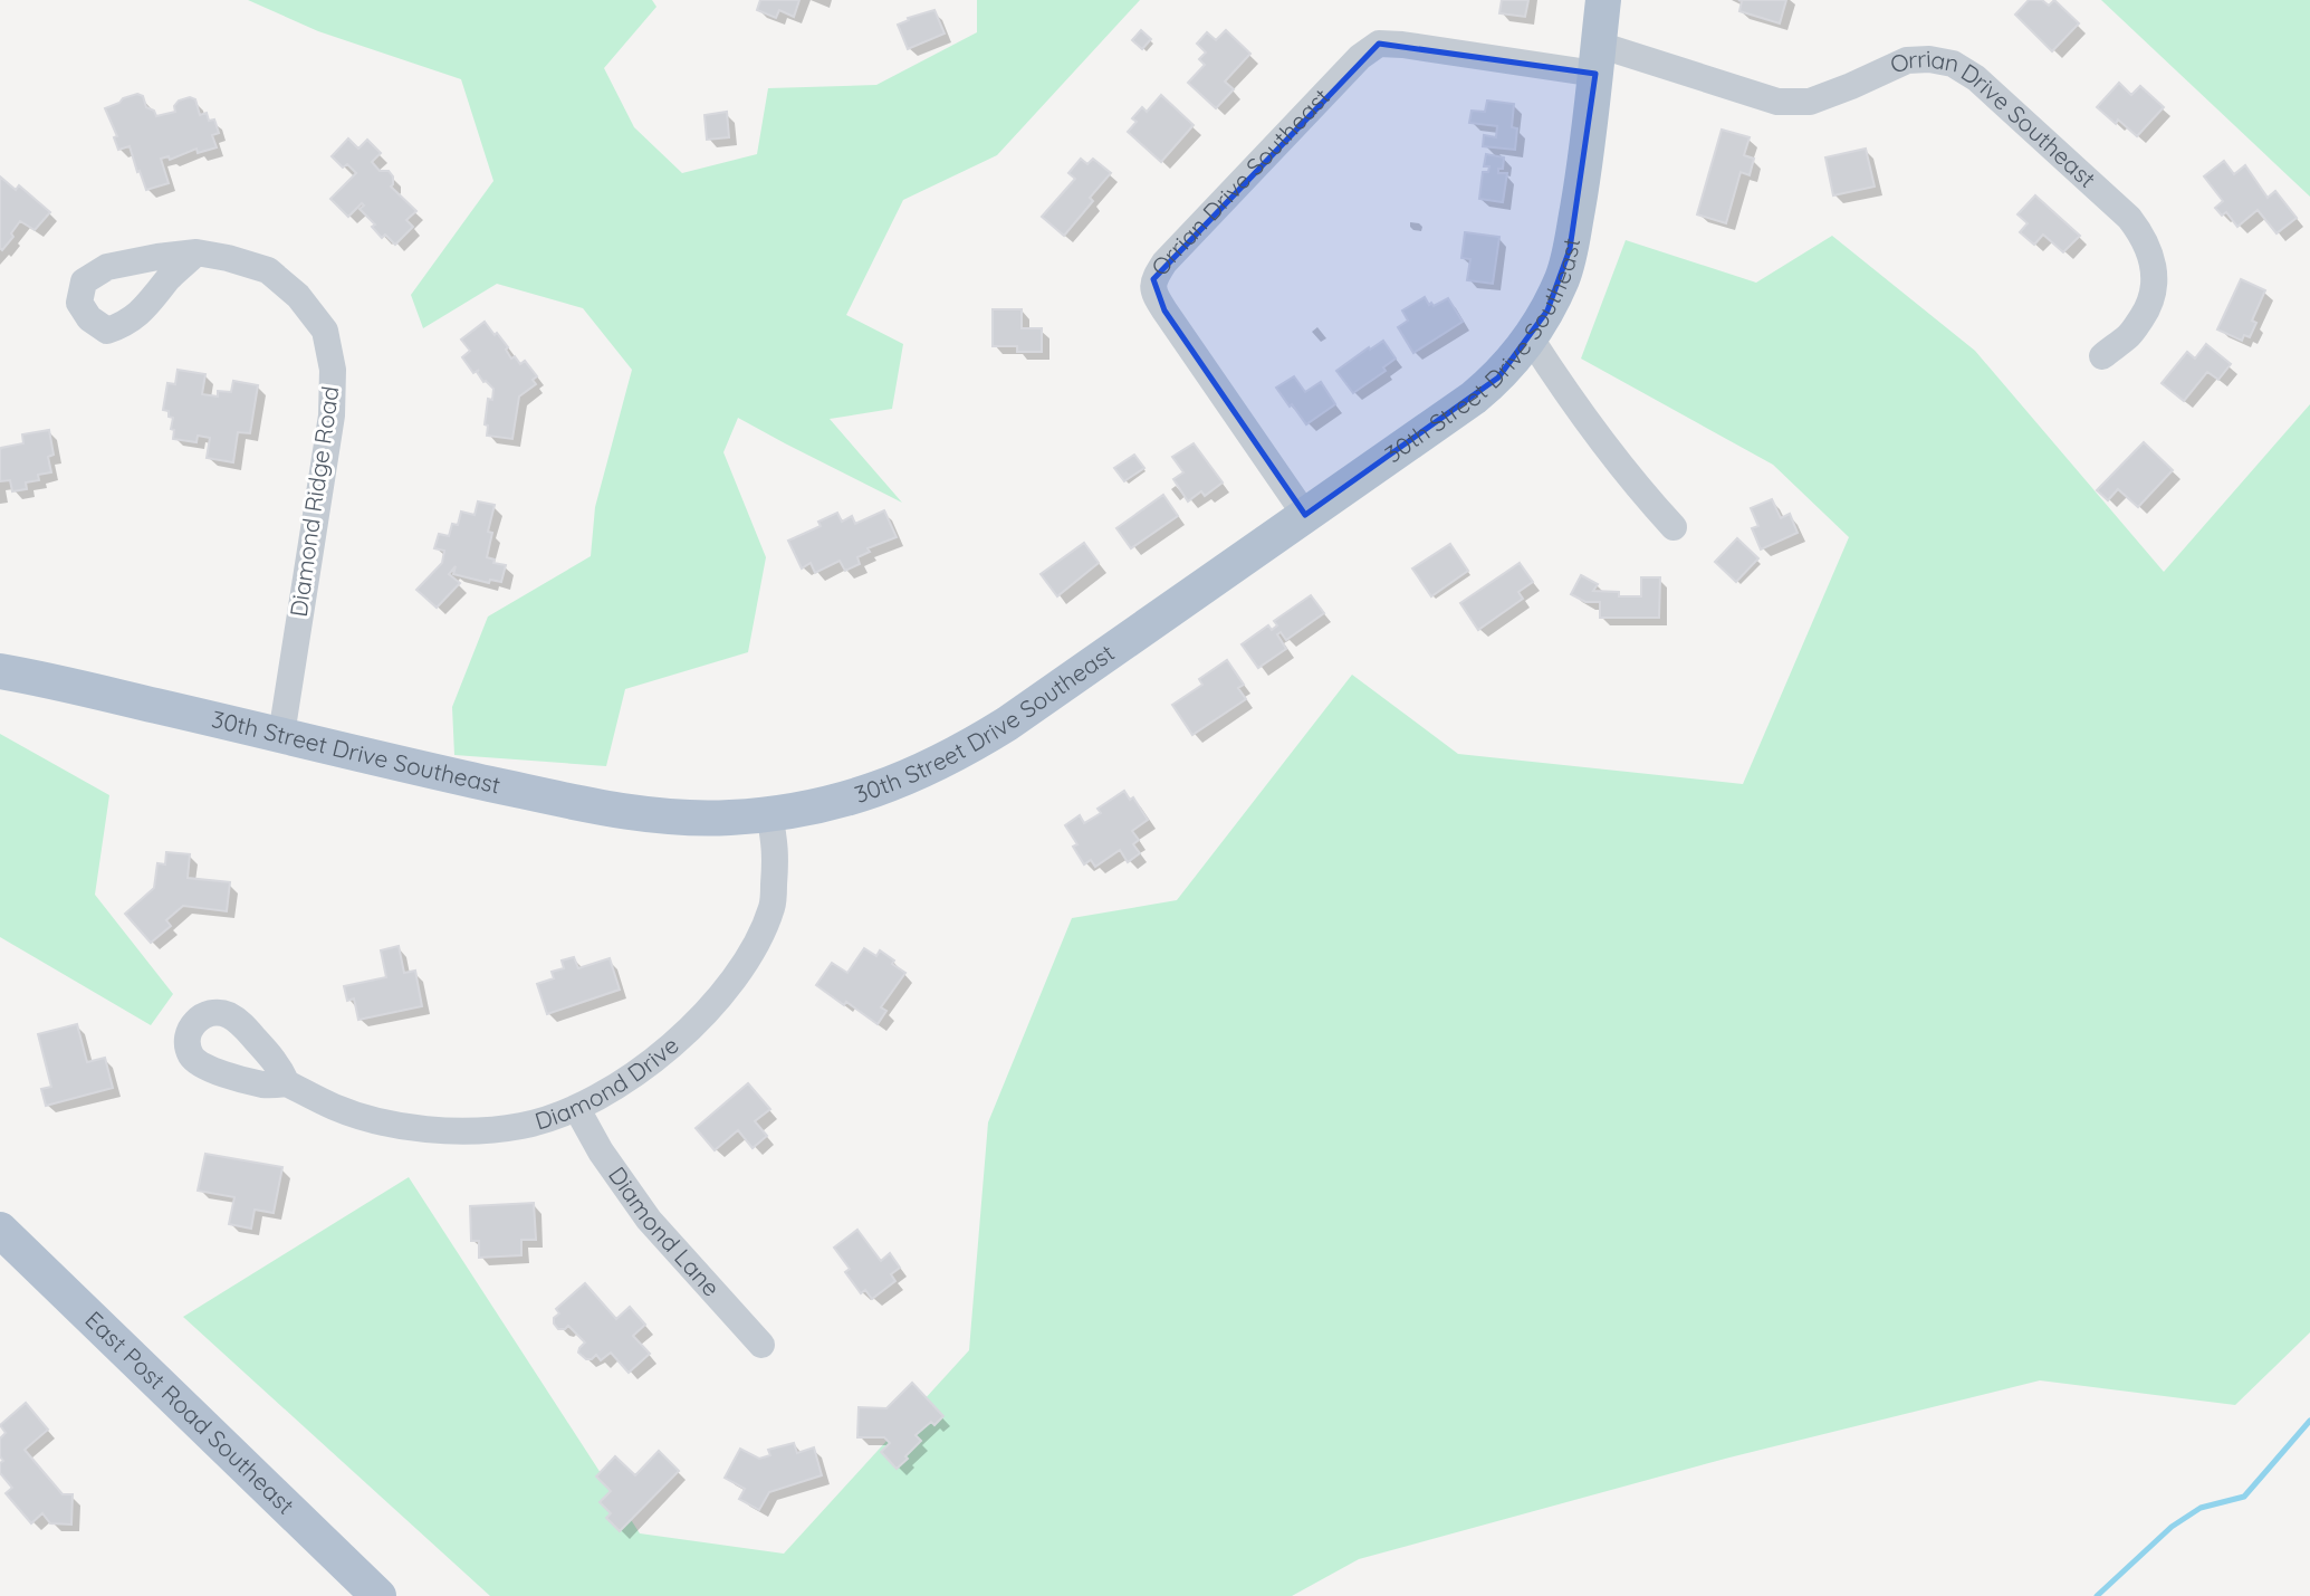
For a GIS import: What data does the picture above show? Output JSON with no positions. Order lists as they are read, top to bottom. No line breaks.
{"streets":{"main road":["30th Street Drive Southeast","East Post Road Southeast"],"street":["Orrian Drive Southeast","Diamond Ridge Road","Diamond Drive","Diamond Lane"]},"crossings":[["Orrian Drive Southeast","30th Street Drive Southeast"],["30th Street Drive Southeast","Diamond Ridge Road"],["30th Street Drive Southeast","Diamond Drive"],["Diamond Drive","Diamond Lane"]]}
